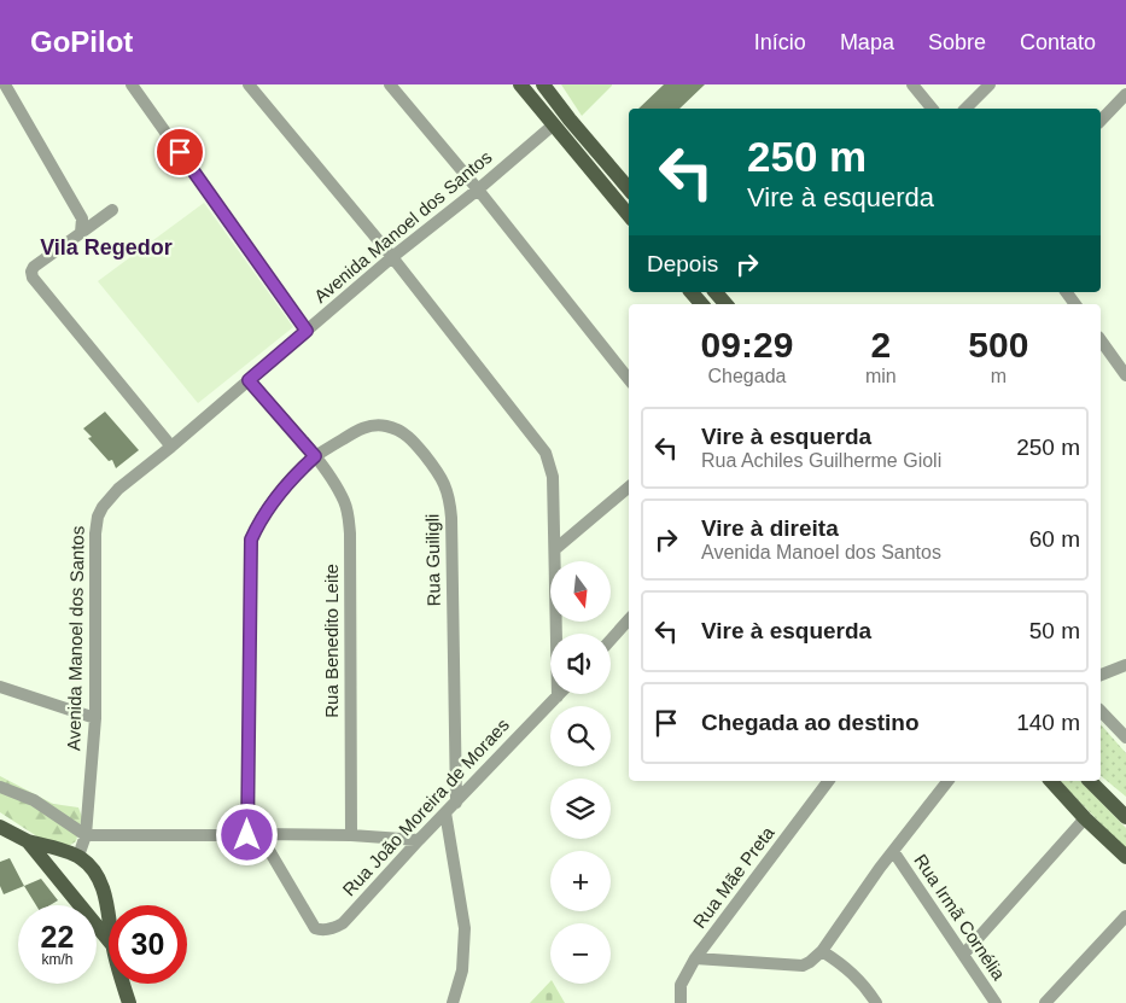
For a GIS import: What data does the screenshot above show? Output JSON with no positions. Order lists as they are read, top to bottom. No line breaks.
{"streets":{"street":["Avenida Manoel dos Santos","Rua Guiligli","Rua Benedito Leite","Rua João Moreira de Moraes","Rua Mãe Preta","Rua Irmã Cornélia"]},"crossings":[["Avenida Manoel dos Santos","Rua Benedito Leite"],["Rua Guiligli","Rua Benedito Leite"],["Rua Guiligli","Rua João Moreira de Moraes"]],"districts":["Vila Regedor"],"north":"bottom","page":{"header":"GoPilot","nav":["Início","Mapa","Sobre","Contato"],"turn":["250 m","Vire à esquerda"],"then":"Depois","eta":["09:29","Chegada","2","min","500","m"],"list":[{"name":"Vire à esquerda","note":"Rua Achiles Guilherme Gioli","value":"250 m"},{"name":"Vire à direita","note":"Avenida Manoel dos Santos","value":"60 m"},{"name":"Vire à esquerda","value":"50 m"},{"name":"Chegada ao destino","value":"140 m"}],"map_buttons":["+","−"],"speed":"22 km/h","limit":"30"}}
